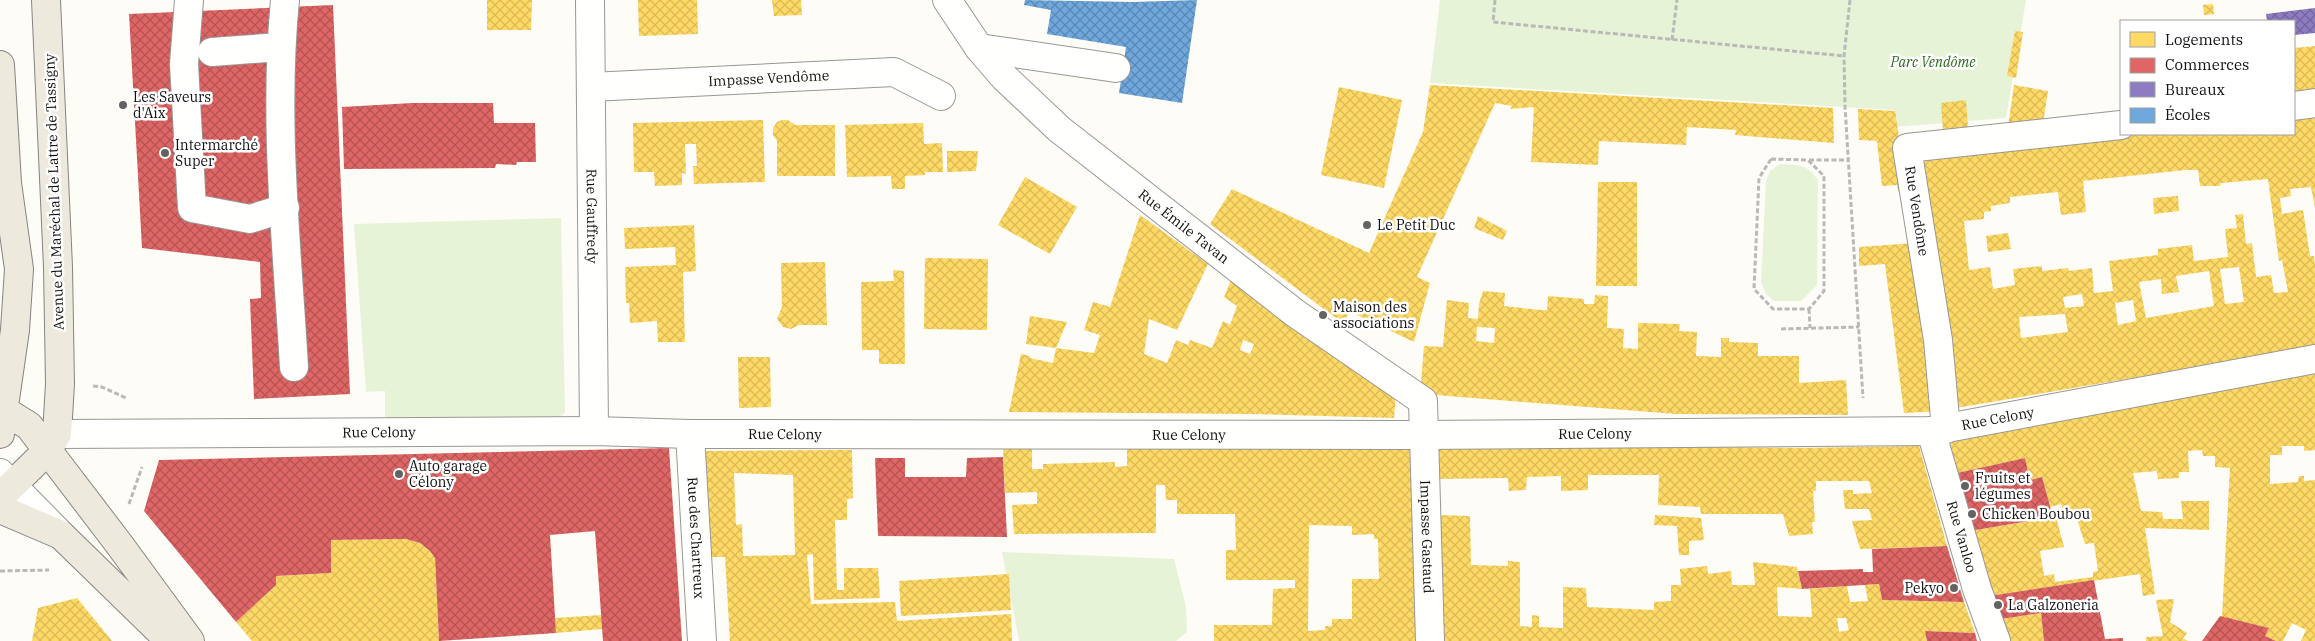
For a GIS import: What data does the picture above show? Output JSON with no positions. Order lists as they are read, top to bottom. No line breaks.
{"streets":{"main road":["Avenue du Maréchal de Lattre de Tassigny"],"street":["Impasse Vendôme","Rue Vendôme","Rue Gauffredy","Rue Émile Tavan","Rue Celony","Rue Vanloo","Rue des Chartreux","Impasse Gastaud"]},"crossings":[["Impasse Vendôme","Rue Gauffredy"],["Avenue du Maréchal de Lattre de Tassigny","Rue Celony"],["Rue Vendôme","Rue Celony"],["Rue Vendôme","Rue Vanloo"],["Rue Gauffredy","Rue Celony"],["Rue Émile Tavan","Rue Celony"],["Rue Émile Tavan","Impasse Gastaud"],["Rue Celony","Rue Vanloo"],["Rue Celony","Rue des Chartreux"],["Rue Celony","Impasse Gastaud"]],"parks":["Parc Vendôme"],"places":["Les Saveurs d'Aix","Intermarché Super","Le Petit Duc","Maison des associations","Auto garage Célony","Fruits et légumes","Chicken Boubou","Pekyo","La Galzoneria"],"legend":["Logements","Commerces","Bureaux","Écoles"]}
